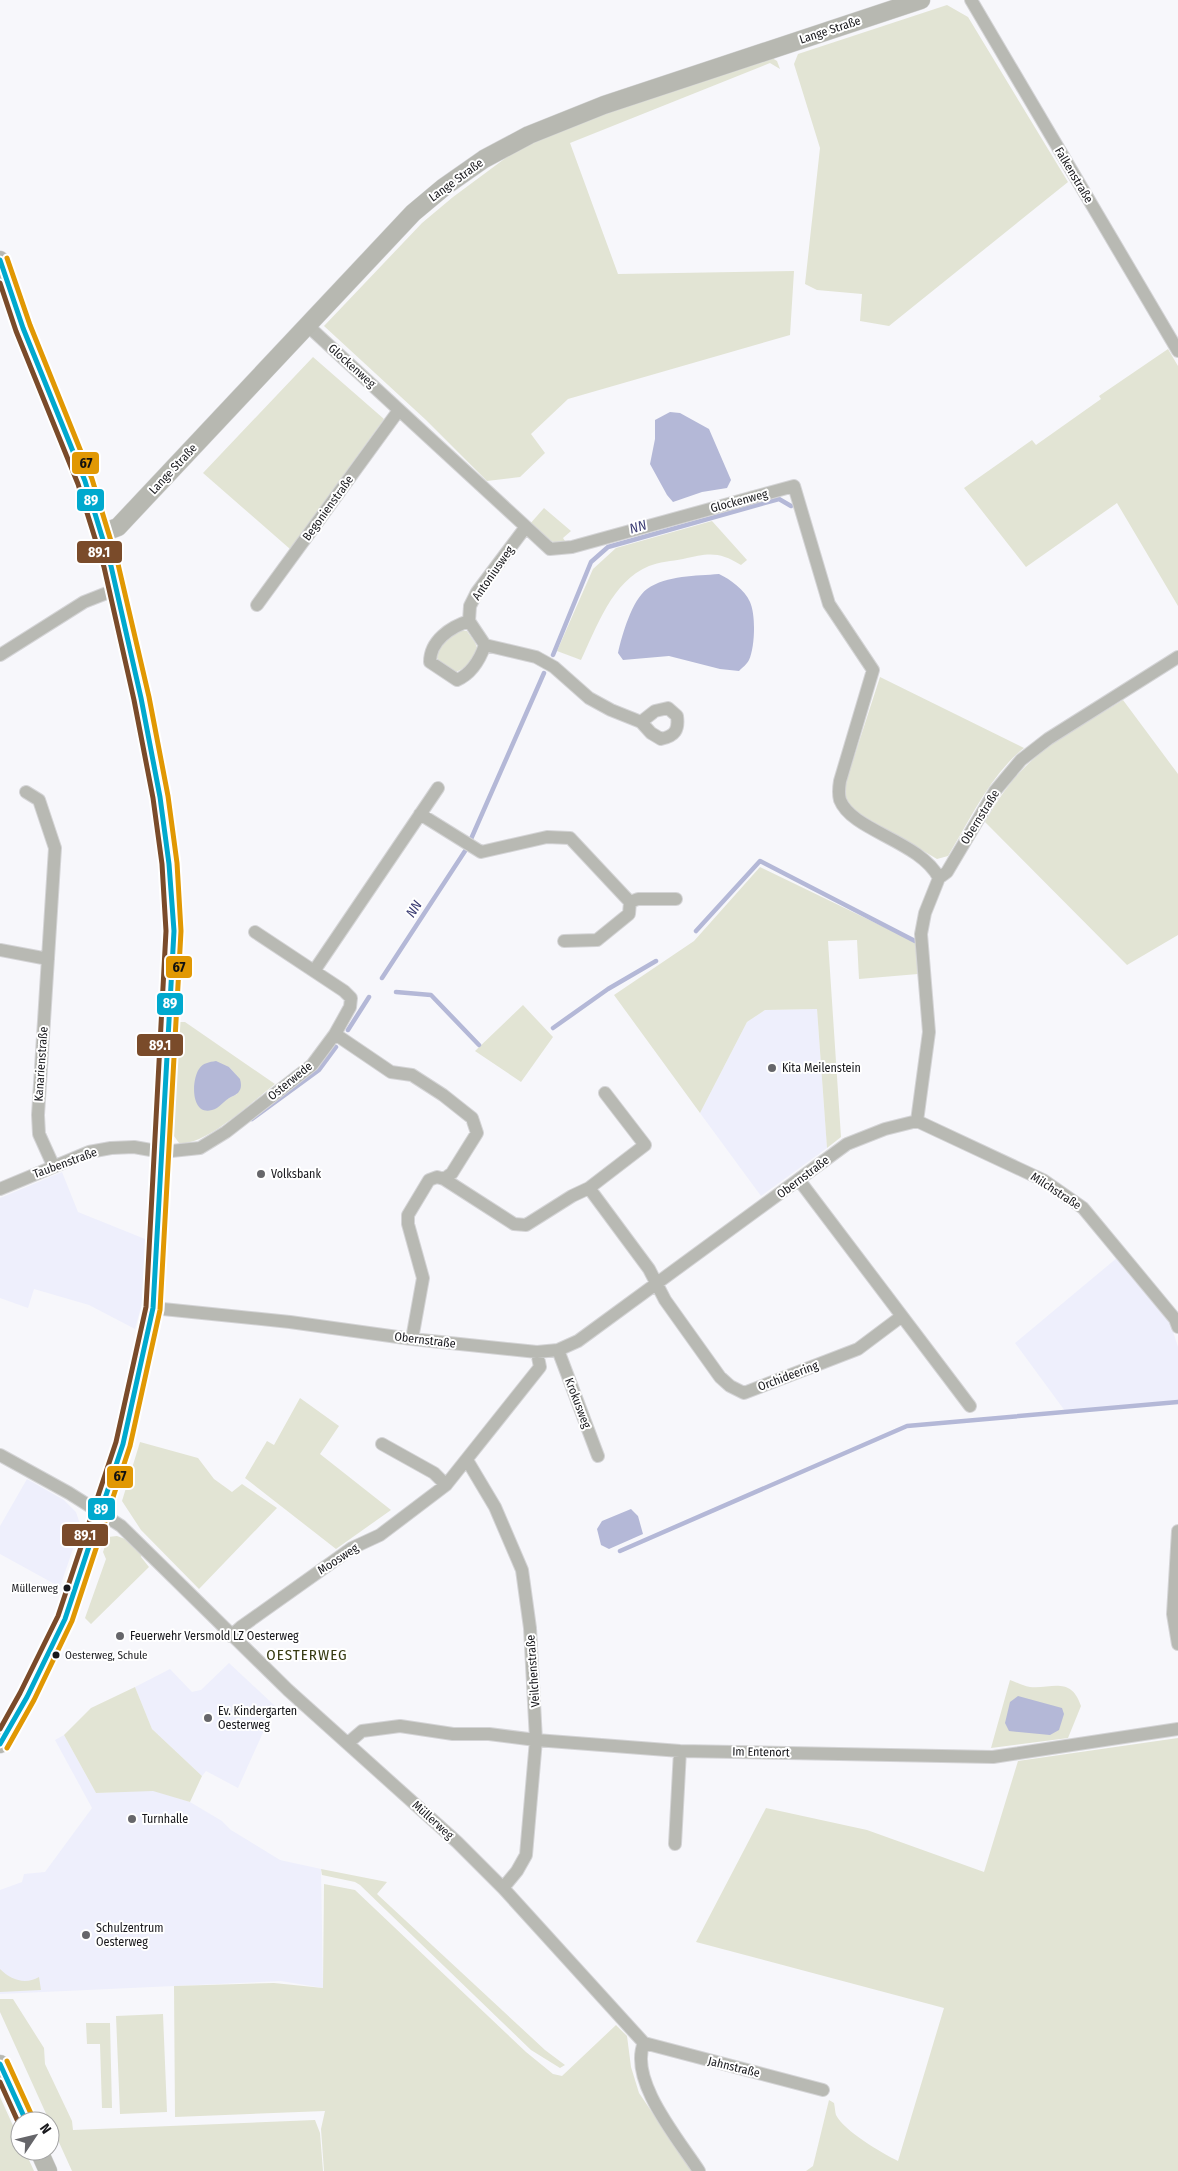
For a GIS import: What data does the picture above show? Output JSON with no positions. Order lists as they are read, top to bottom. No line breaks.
{"streets":{"main road":["Lange Straße"],"street":["Falkenstraße","Glockenweg","Begonienstraße","Antoniusweg","Obernstraße","Kanarienstraße","Osterwede","Taubenstraße","Milchstraße","Orchideering","Krokusweg","Moosweg","Veilchenstraße","Im Entenort","Müllerweg","Jahnstraße"]},"crossings":[["Lange Straße","Glockenweg"],["Glockenweg","Begonienstraße"],["Glockenweg","Antoniusweg"],["Glockenweg","Obernstraße"],["Obernstraße","Milchstraße"],["Obernstraße","Orchideering"],["Obernstraße","Krokusweg"],["Obernstraße","Moosweg"],["Kanarienstraße","Taubenstraße"],["Osterwede","Taubenstraße"],["Moosweg","Veilchenstraße"],["Moosweg","Müllerweg"],["Veilchenstraße","Im Entenort"],["Veilchenstraße","Müllerweg"],["Im Entenort","Müllerweg"],["Müllerweg","Jahnstraße"]],"districts":["OESTERWEG"],"water":["NN"],"places":["Kita Meilenstein","Volksbank","Müllerweg","Feuerwehr Versmold LZ Oesterweg","Oesterweg, Schule","Ev. Kindergarten Oesterweg","Turnhalle","Schulzentrum Oesterweg"],"lines":["transit line 67","transit line 89","transit line 89.1"],"north":"top right"}
